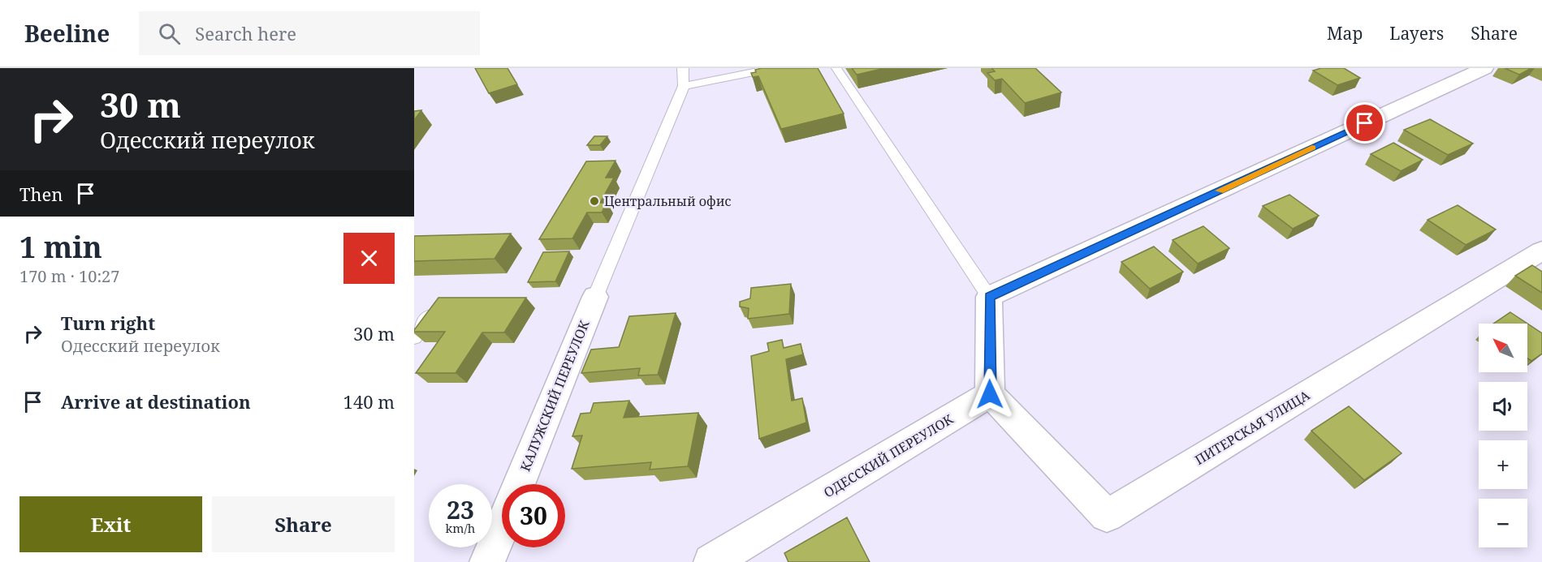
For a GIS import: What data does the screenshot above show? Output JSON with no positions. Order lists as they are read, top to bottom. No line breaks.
{"streets":{"street":["КАЛУЖСКИЙ ПЕРЕУЛОК","ПИТЕРСКАЯ УЛИЦА","ОДЕССКИЙ ПЕРЕУЛОК"]},"crossings":[["ПИТЕРСКАЯ УЛИЦА","ОДЕССКИЙ ПЕРЕУЛОК"]],"places":["Центральный офис"],"north":"top left","page":{"header":"Beeline","search":"Search here","nav":["Map","Layers","Share"],"turn":["30 m","Одесский переулок"],"then":"Then","heading":["1 min","170 m · 10:27"],"list":[{"name":"Turn right","note":"Одесский переулок","value":"30 m"},{"name":"Arrive at destination","value":"140 m"}],"map_buttons":["+","−"],"speed":"23 km/h","limit":"30","buttons":["Exit","Share"]}}
